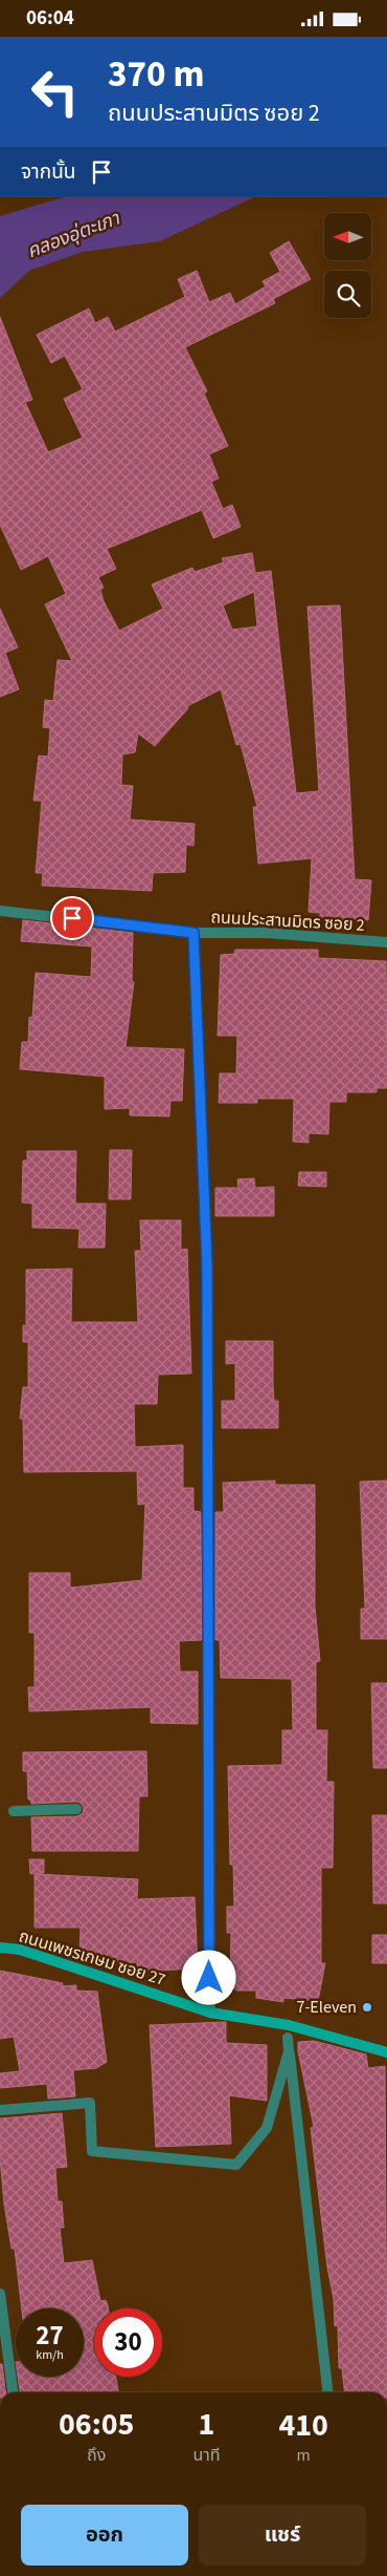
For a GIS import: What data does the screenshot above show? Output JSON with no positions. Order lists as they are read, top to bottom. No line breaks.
{"streets":{"street":["ถนนประสานมิตร ซอย 2","ถนนเพชรเกษม ซอย 27"]},"water":["คลองอุ่ตะเภา"],"places":["7-Eleven"],"north":"left","page":{"status":"06:04","turn":["370 m","ถนนประสานมิตร ซอย 2"],"then":"จากนั้น","speed":"27 km/h","limit":"30","eta":["06:05","ถึง","1","นาที","410","m"],"buttons":["ออก","แชร์"]}}
